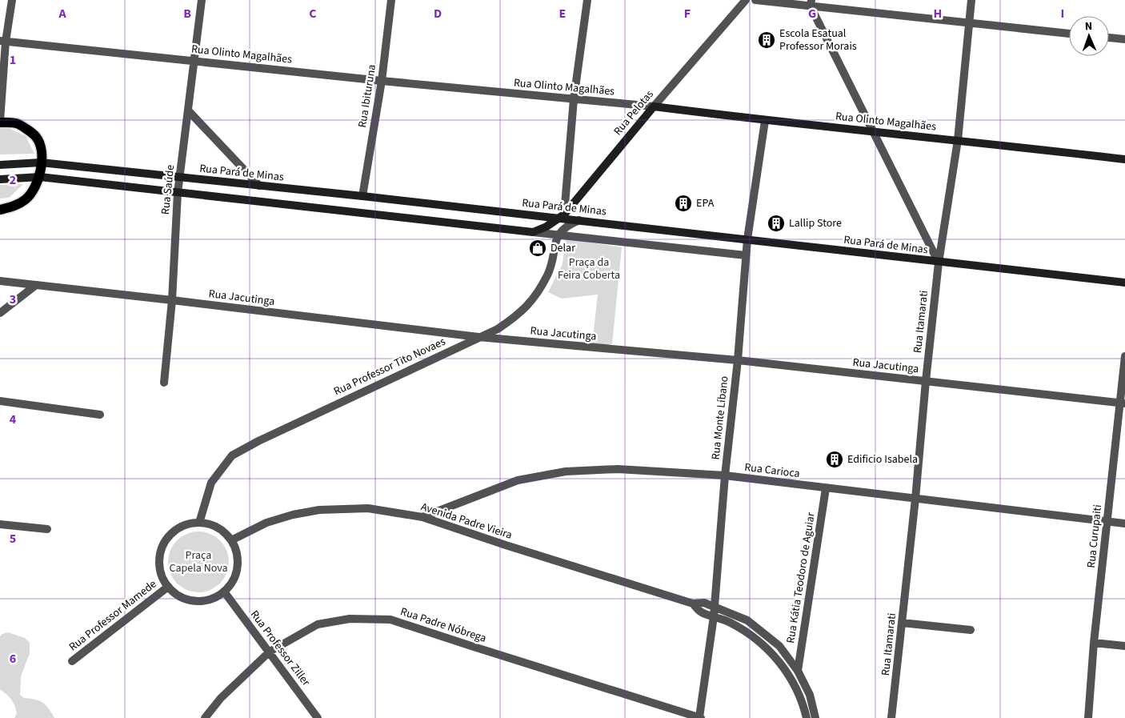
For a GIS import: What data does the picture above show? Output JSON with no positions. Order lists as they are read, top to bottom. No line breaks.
{"streets":{"main road":["Rua Olinto Magalhães","Rua Pelotas","Rua Pará de Minas"],"street":["Rua Ibituruna","Rua Saúde","Rua Jacutinga","Rua Itamarati","Rua Professor Tito Novaes","Rua Monte Líbano","Rua Carioca","Avenida Padre Vieira","Rua Curupaiti","Rua Kátia Teodoro de Aguiar","Rua Professor Mamede","Rua Padre Nóbrega","Rua Professor Ziller"]},"crossings":[["Rua Olinto Magalhães","Rua Ibituruna"],["Rua Olinto Magalhães","Rua Pelotas"],["Rua Olinto Magalhães","Rua Saúde"],["Rua Olinto Magalhães","Rua Itamarati"],["Rua Olinto Magalhães","Rua Monte Líbano"],["Rua Ibituruna","Rua Pará de Minas"],["Rua Pelotas","Rua Pará de Minas"],["Rua Pará de Minas","Rua Saúde"],["Rua Pará de Minas","Rua Itamarati"],["Rua Pará de Minas","Rua Monte Líbano"],["Rua Saúde","Rua Jacutinga"],["Rua Jacutinga","Rua Itamarati"],["Rua Jacutinga","Rua Professor Tito Novaes"],["Rua Jacutinga","Rua Monte Líbano"],["Rua Jacutinga","Rua Curupaiti"],["Rua Itamarati","Rua Carioca"],["Rua Professor Tito Novaes","Avenida Padre Vieira"],["Rua Professor Tito Novaes","Rua Professor Mamede"],["Rua Professor Tito Novaes","Rua Professor Ziller"],["Rua Monte Líbano","Rua Carioca"],["Rua Monte Líbano","Rua Padre Nóbrega"],["Rua Carioca","Avenida Padre Vieira"],["Rua Carioca","Rua Curupaiti"],["Rua Carioca","Rua Kátia Teodoro de Aguiar"],["Avenida Padre Vieira","Rua Professor Mamede"],["Avenida Padre Vieira","Rua Professor Ziller"],["Rua Professor Mamede","Rua Professor Ziller"],["Rua Padre Nóbrega","Rua Professor Ziller"]],"parks":["Praça da Feira Coberta","Praça Capela Nova"],"places":{"building":["Escola Esatual Professor Morais","EPA","Lallip Store","Edificio Isabela"],"shop":["Delar"]},"north":"top","grid":{"columns":["A","B","C","D","E","F","G","H","I"],"rows":["1","2","3","4","5","6"]}}
